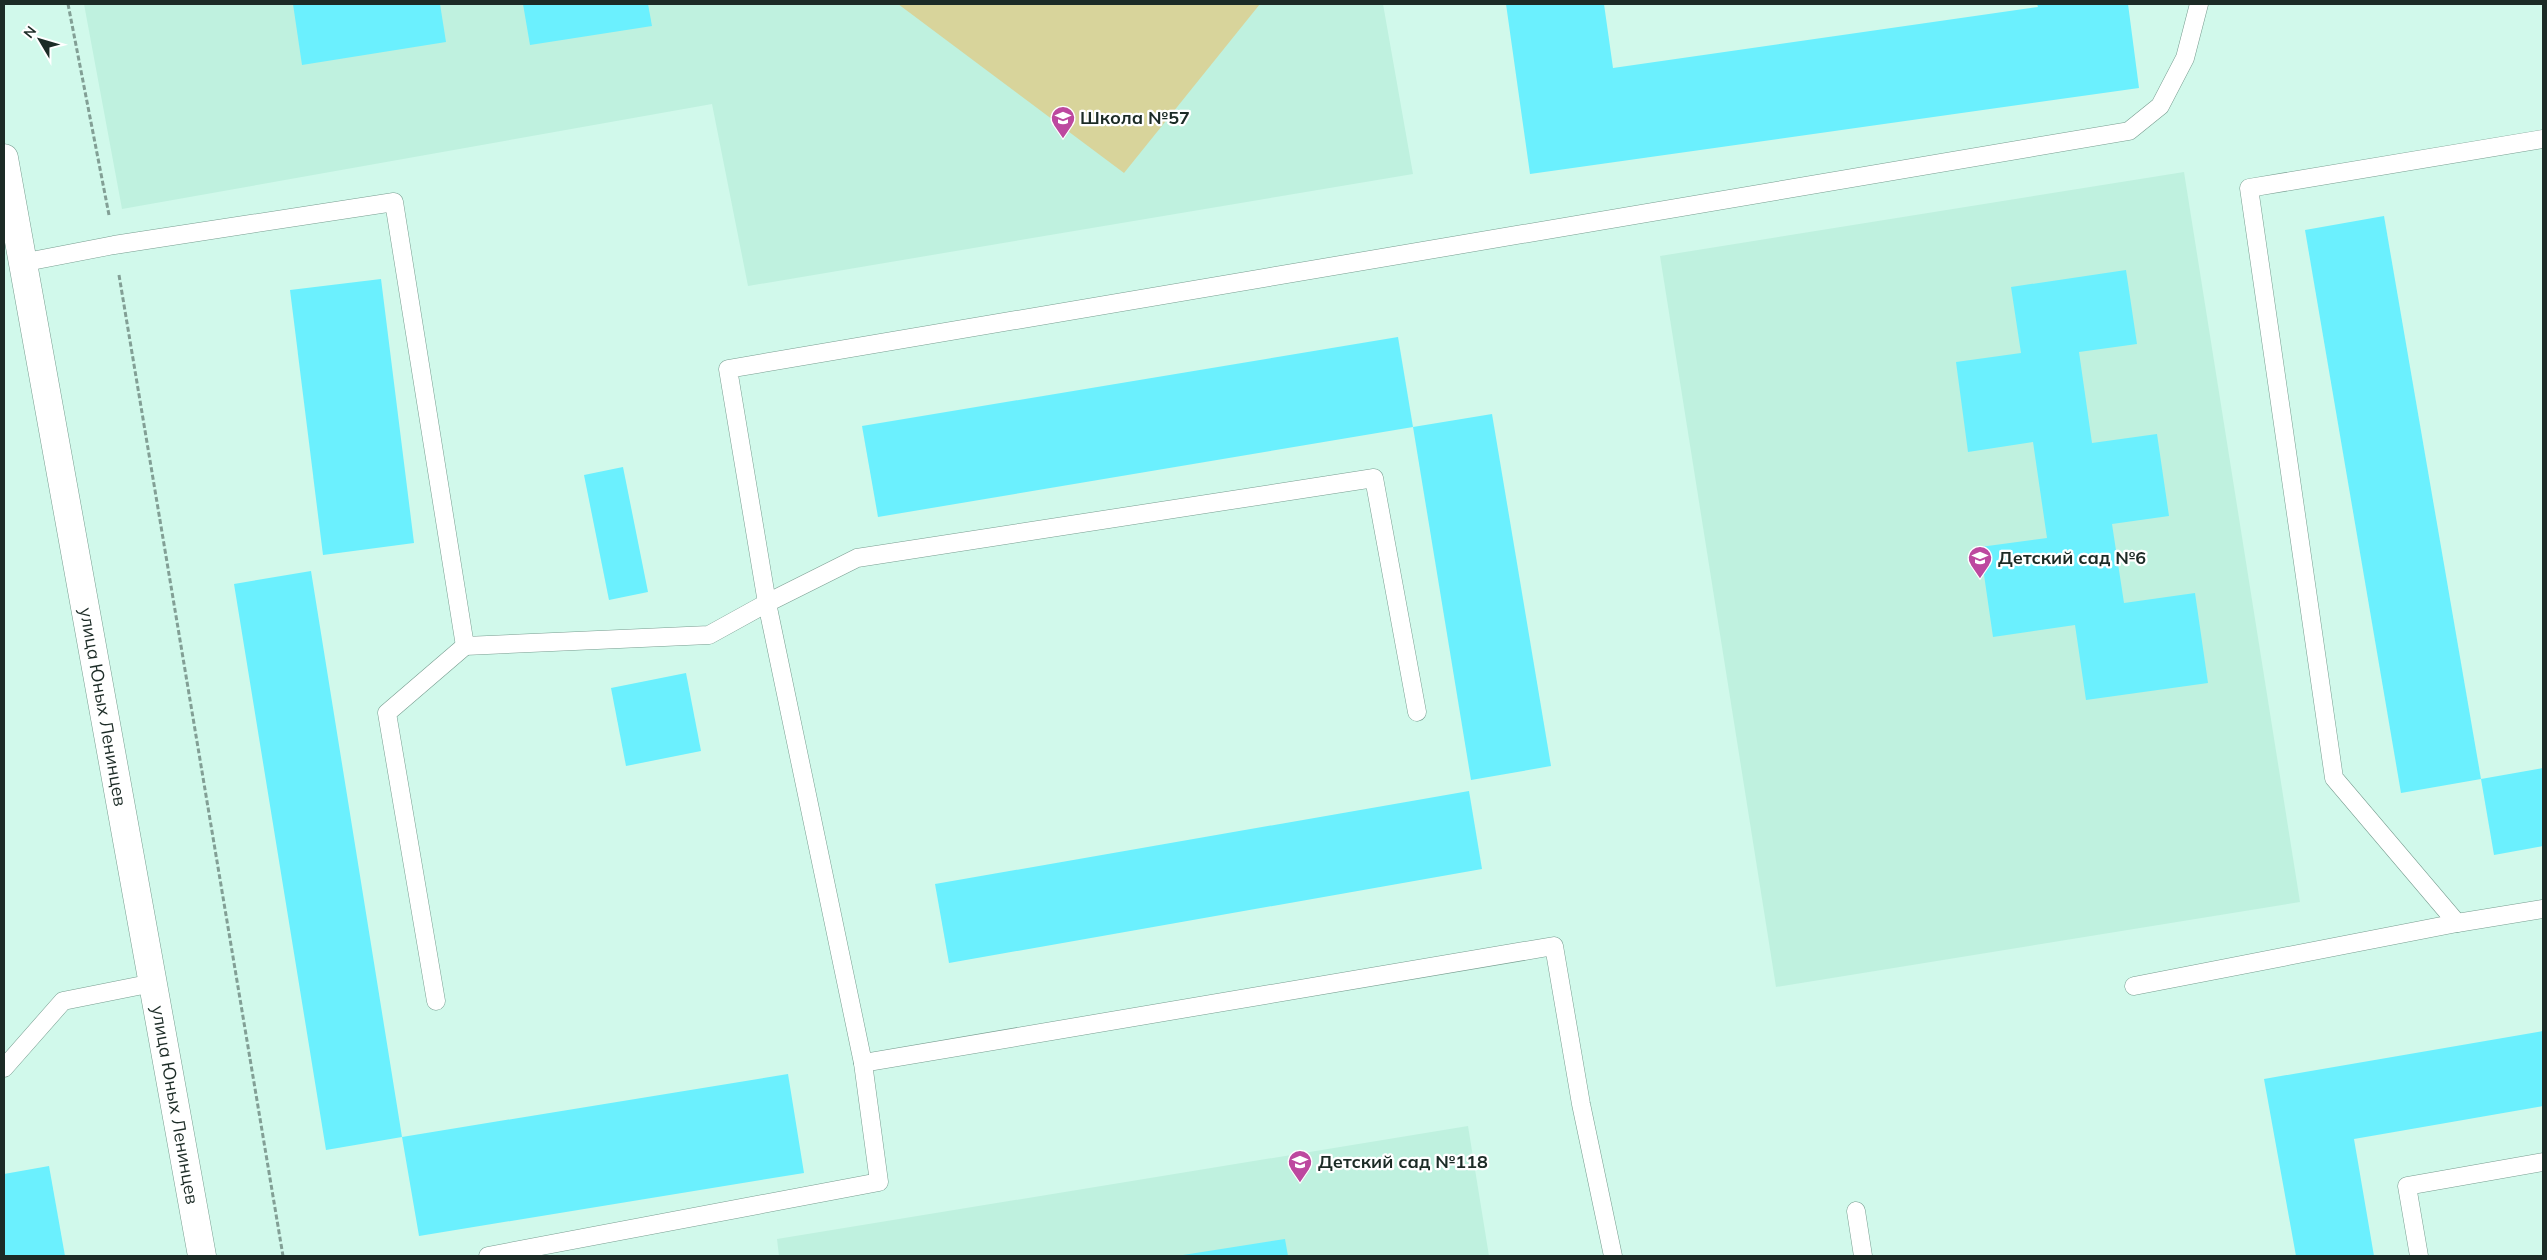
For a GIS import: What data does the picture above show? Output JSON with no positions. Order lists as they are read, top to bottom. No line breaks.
{"streets":{"street":["улица Юных Ленинцев"]},"places":{"school or university":["Школа №57","Детский сад №6","Детский сад №118"]},"north":"top left"}
